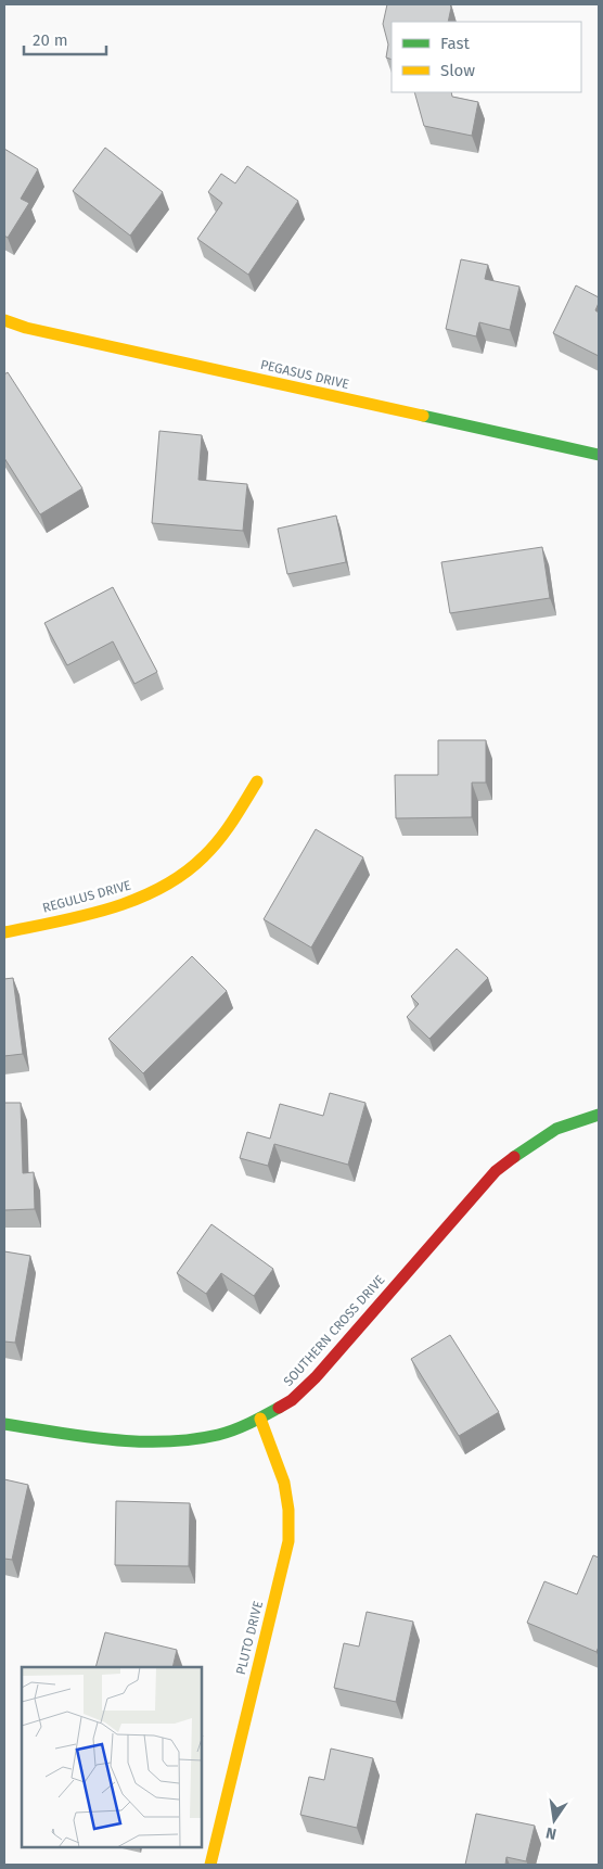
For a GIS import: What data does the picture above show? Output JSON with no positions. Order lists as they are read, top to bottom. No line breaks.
{"streets":{"street":["PEGASUS DRIVE","REGULUS DRIVE","SOUTHERN CROSS DRIVE","PLUTO DRIVE"]},"crossings":[["SOUTHERN CROSS DRIVE","PLUTO DRIVE"]],"legend":["Fast","Slow"],"scale_bar":"20 m","north":"bottom"}
